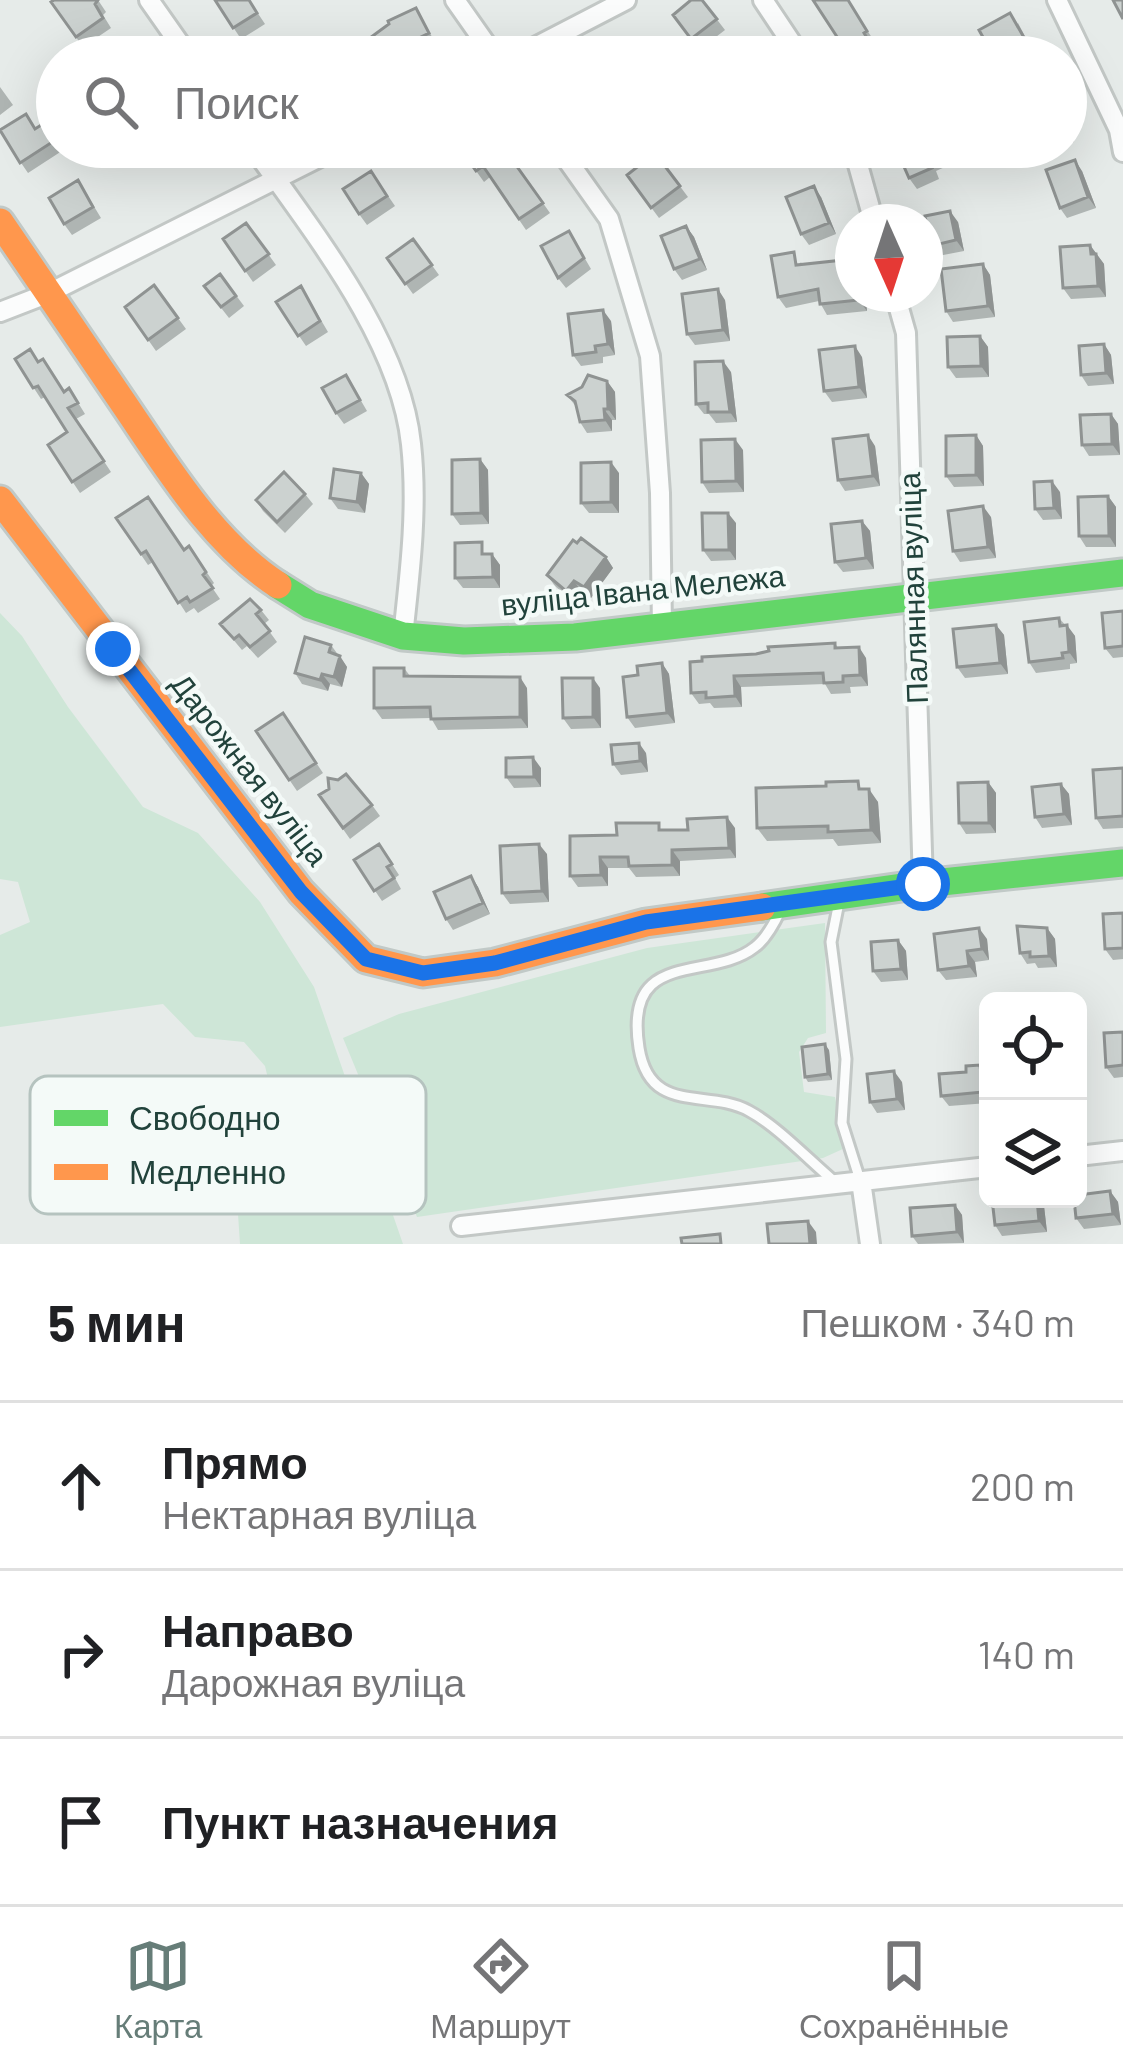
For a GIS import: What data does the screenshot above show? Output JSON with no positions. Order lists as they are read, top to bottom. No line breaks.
{"streets":{"street":["Палянная вуліца","вуліца Івана Мележа","Дарожная вуліца"]},"crossings":[["Палянная вуліца","вуліца Івана Мележа"]],"legend":["Свободно","Медленно"],"north":"bottom","page":{"search":"Поиск","heading":["5 мин","Пешком · 340 m"],"list":[["Прямо","Нектарная вуліца","200 m"],["Направо","Дарожная вуліца","140 m"],"Пункт назначения"],"nav":["Карта","Маршрут","Сохранённые"]}}
